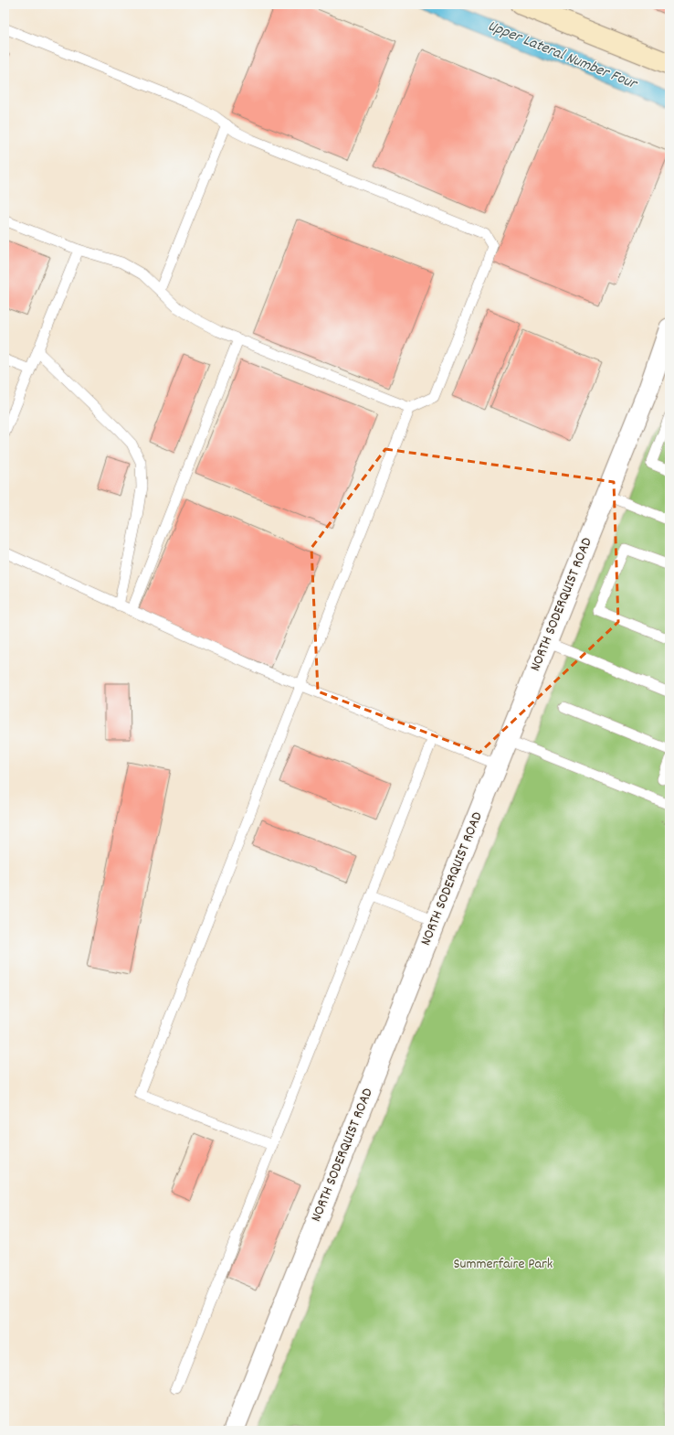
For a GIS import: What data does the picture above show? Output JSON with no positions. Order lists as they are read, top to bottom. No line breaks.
{"streets":{"street":["NORTH SODERQUIST ROAD"]},"water":["Upper Lateral Number Four"],"parks":["Summerfaire Park"]}
